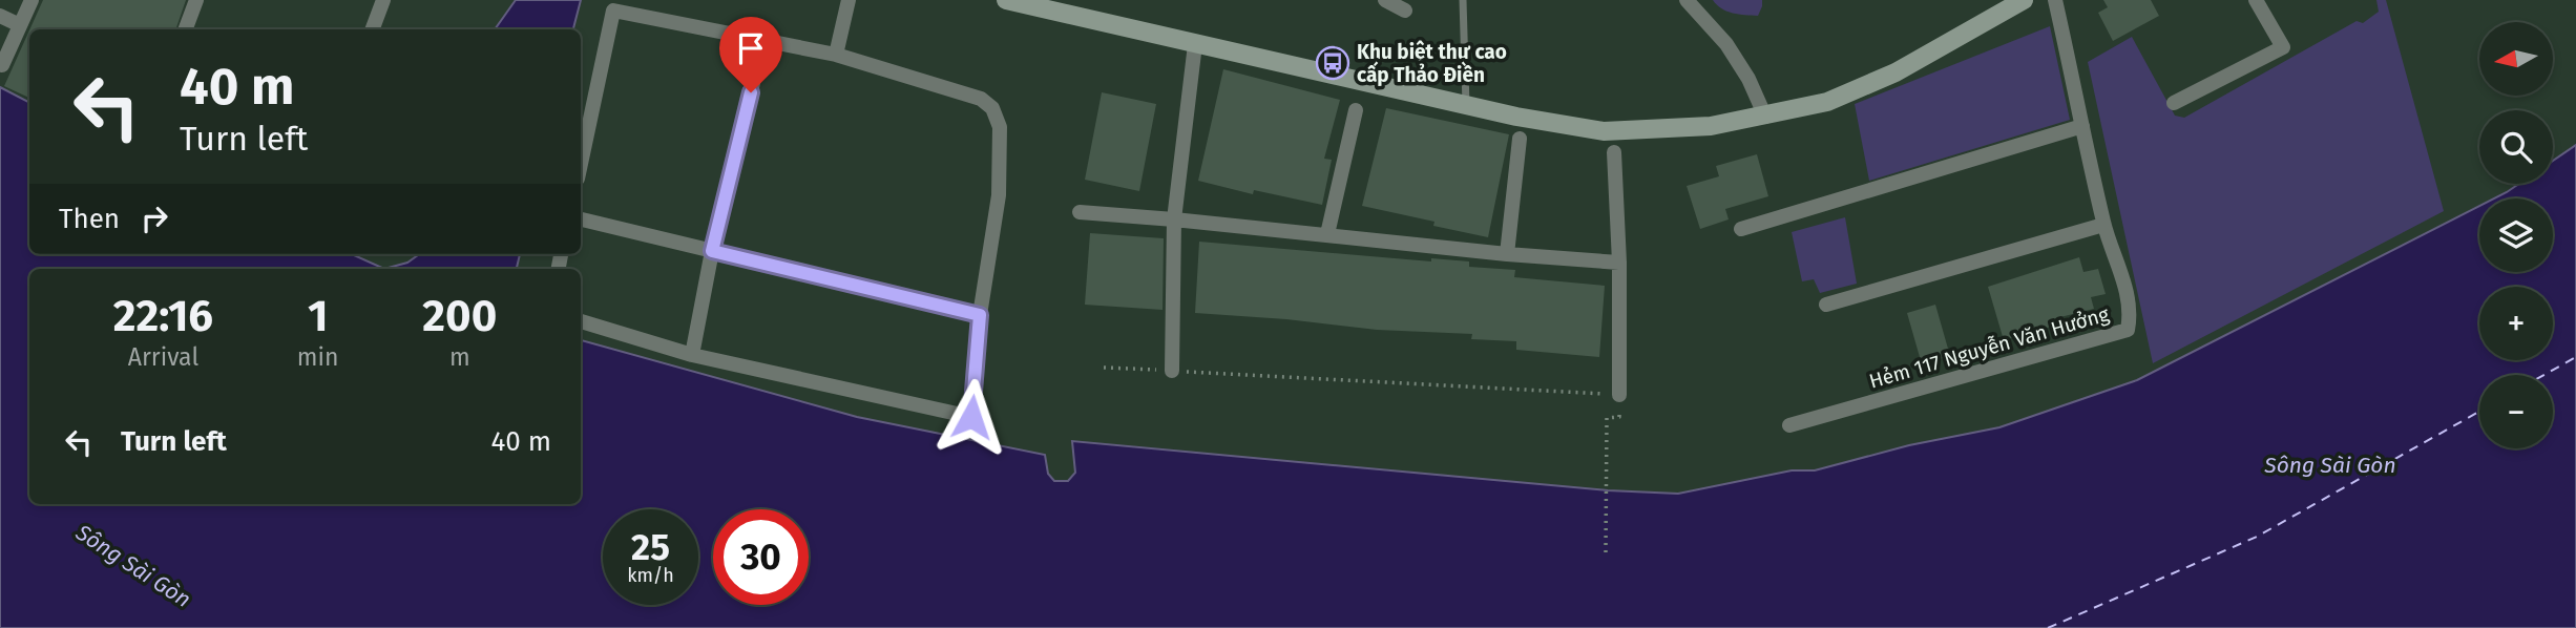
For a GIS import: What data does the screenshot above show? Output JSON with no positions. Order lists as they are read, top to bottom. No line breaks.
{"streets":{"street":["Hẻm 117 Nguyễn Văn Hưởng"]},"water":["Sông Sài Gòn"],"places":{"bus stop":["Khu biệt thự cao cấp Thảo Điền"]},"north":"left","page":{"map_buttons":["+","−"],"turn":["40 m","Turn left"],"then":"Then","eta":["22:16","Arrival","1","min","200","m"],"list":[{"name":"Turn left","value":"40 m"}],"speed":"25 km/h","limit":"30"}}
